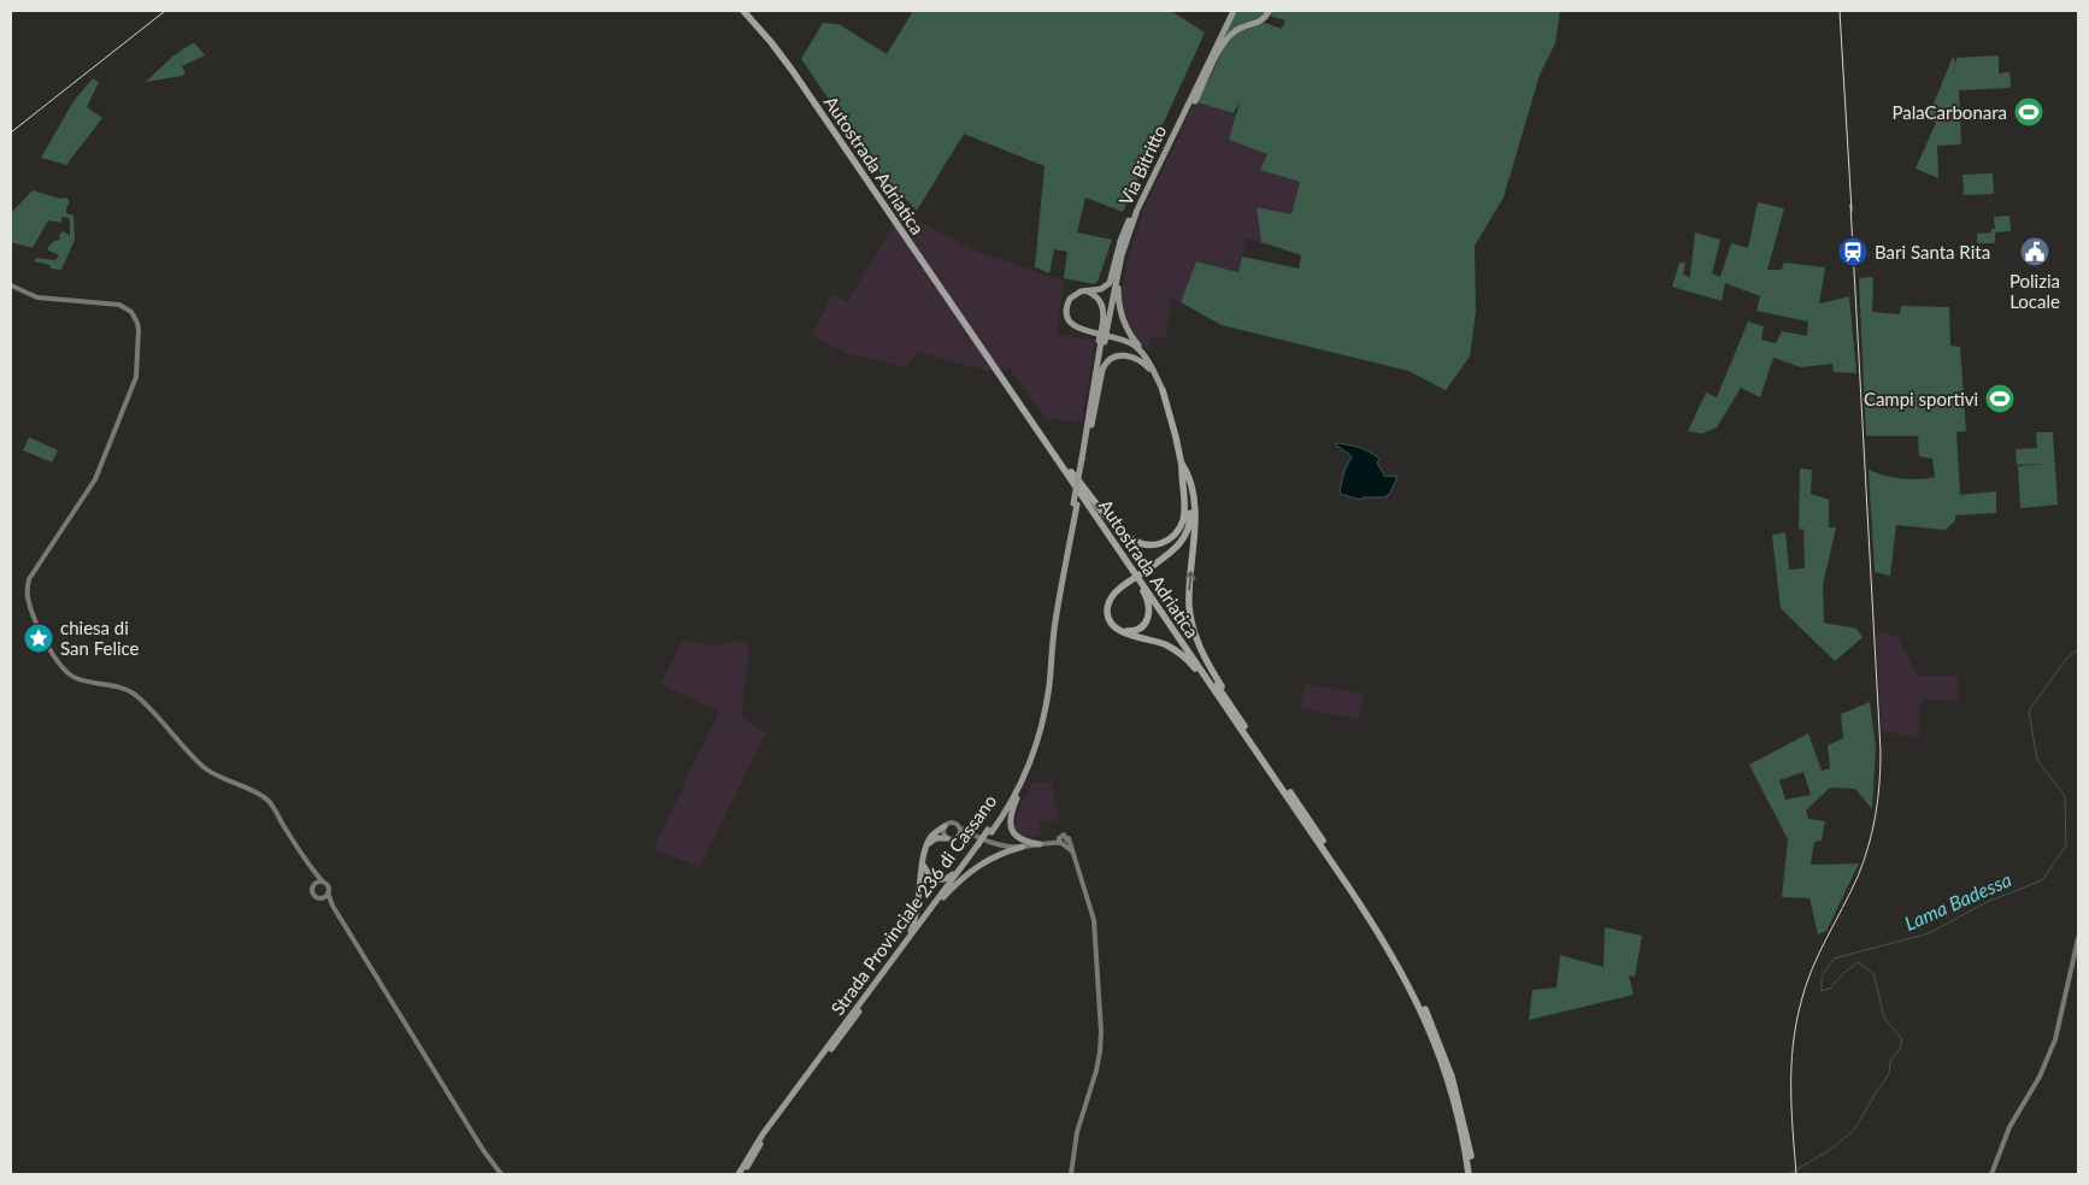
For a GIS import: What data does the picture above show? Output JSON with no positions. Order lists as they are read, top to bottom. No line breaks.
{"streets":{"highway":["Autostrada Adriatica","Via Bitritto","Strada Provinciale 236 di Cassano"]},"crossings":[["Via Bitritto","Strada Provinciale 236 di Cassano"]],"water":["Lama Badessa"],"places":{"sports":["PalaCarbonara","Campi sportivi"],"station":["Bari Santa Rita"],"public building":["Polizia Locale"],"place":["chiesa di San Felice"]}}
